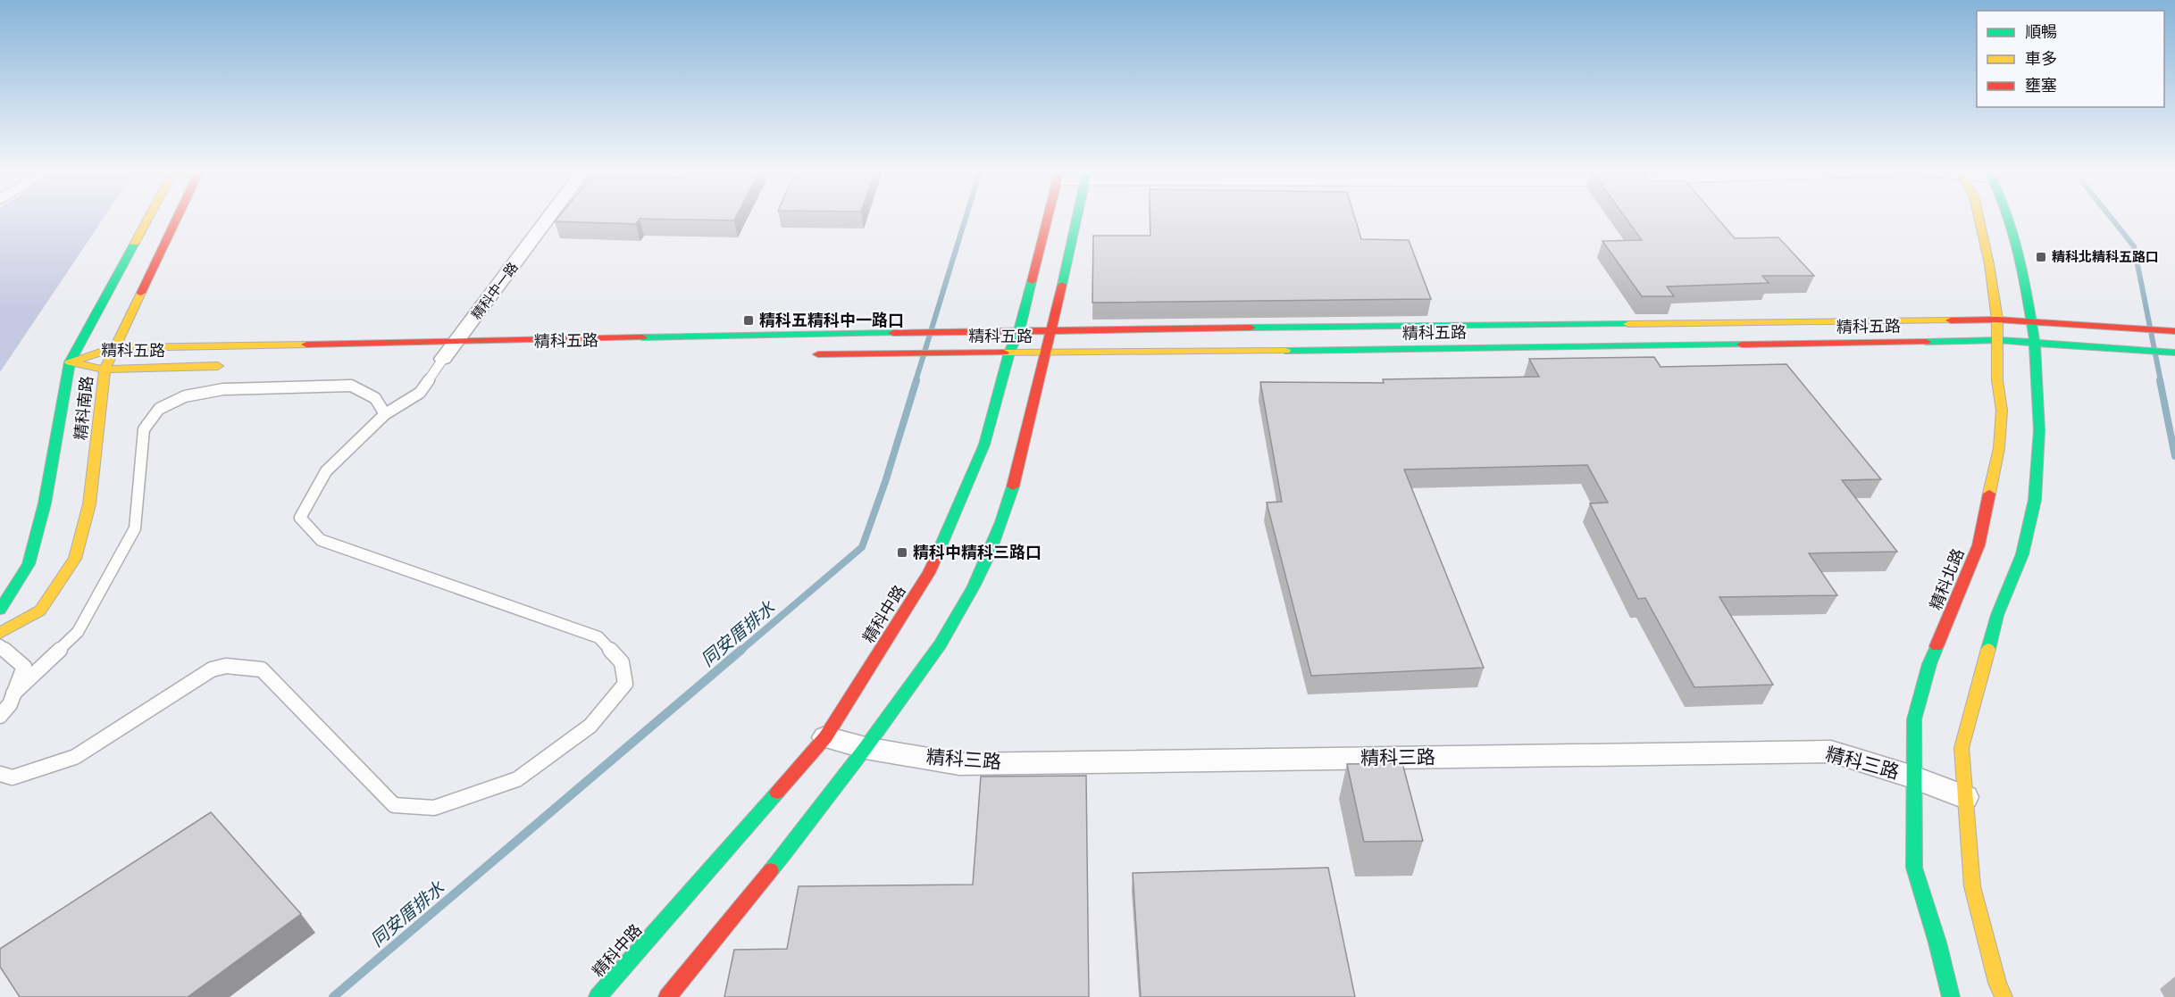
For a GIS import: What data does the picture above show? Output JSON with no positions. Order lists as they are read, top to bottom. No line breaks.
{"streets":{"street":["精科中一路","精科五路","精科南路","精科北路","精科中路","精科三路"]},"crossings":[["精科中一路","精科五路"],["精科五路","精科南路"],["精科五路","精科北路"],["精科五路","精科中路"],["精科北路","精科三路"],["精科中路","精科三路"]],"water":["同安厝排水"],"places":{"transit":["精科北精科五路口","精科五精科中一路口","精科中精科三路口"]},"legend":["順暢","車多","壅塞"]}
